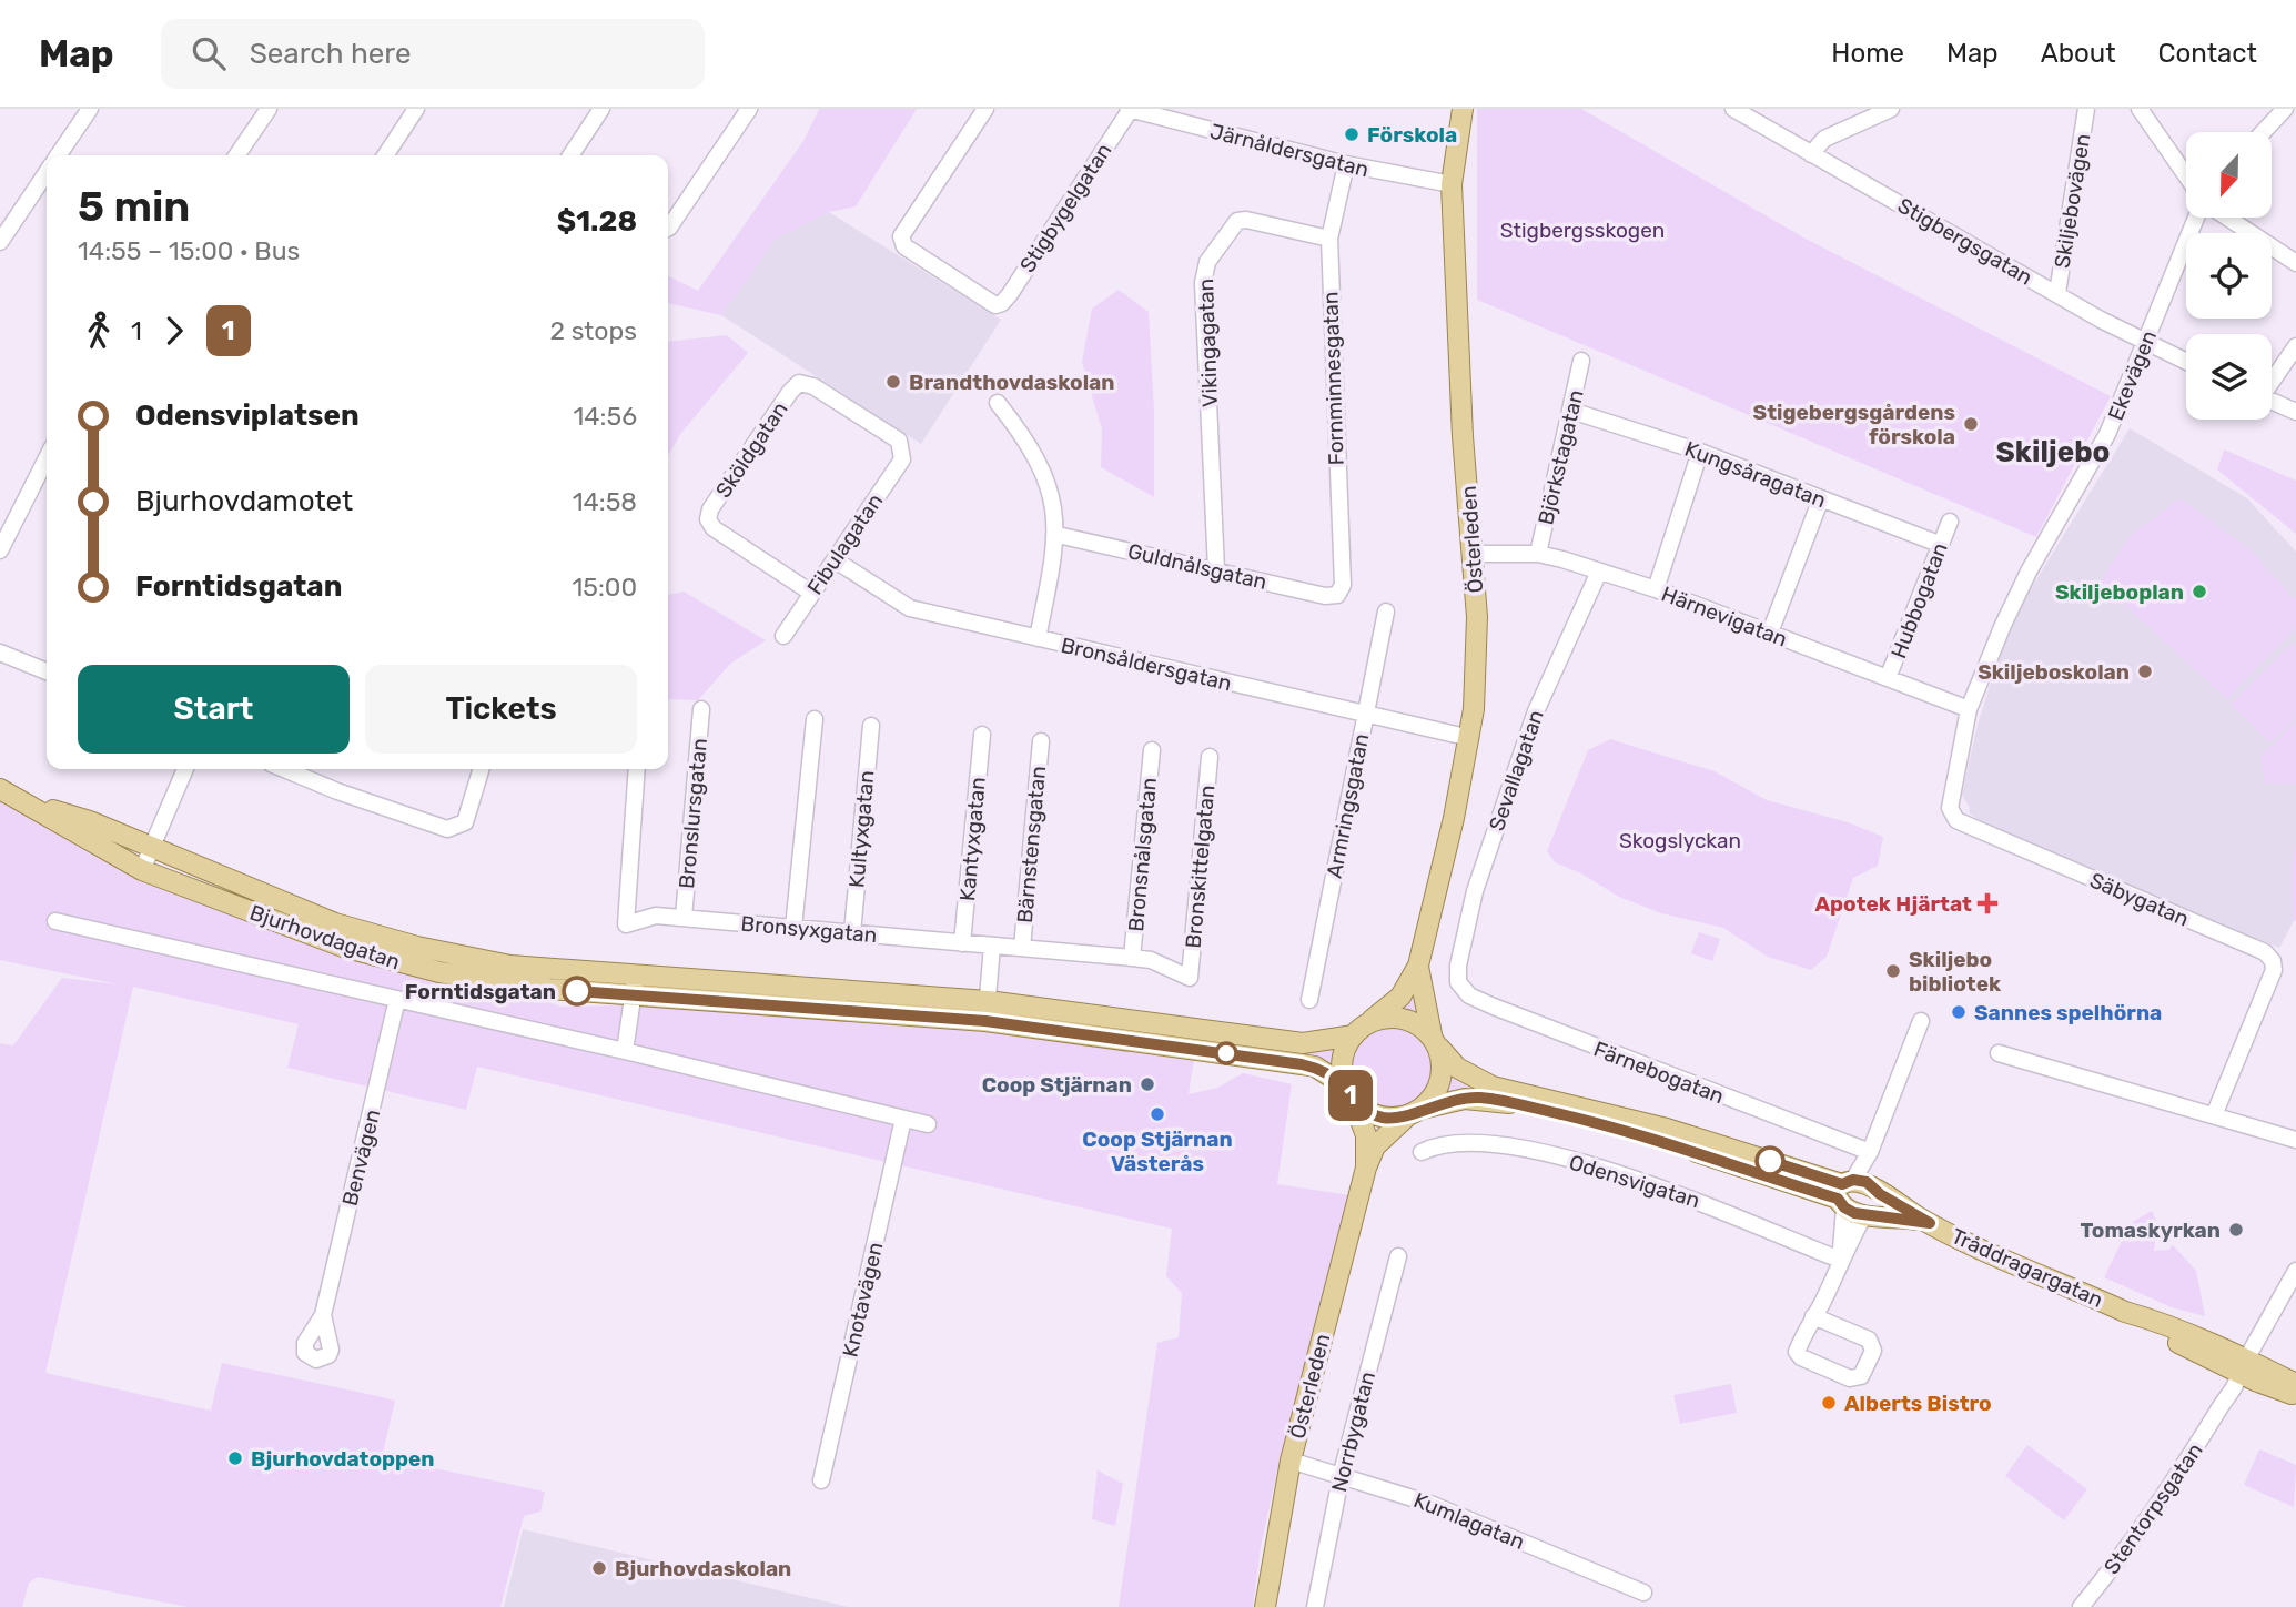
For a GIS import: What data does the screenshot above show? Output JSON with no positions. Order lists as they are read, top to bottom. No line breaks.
{"streets":{"main road":["Österleden","Bjurhovdagatan","Tråddragargatan"],"street":["Järnåldersgatan","Skiljebovägen","Stigbygelgatan","Stigbergsgatan","Vikingagatan","Ekevägen","Fornminnesgatan","Sköldgatan","Björkstagatan","Kungsåragatan","Fibulagatan","Guldnålsgatan","Hubbogatan","Härnevigatan","Bronsåldersgatan","Sevallagatan","Armringsgatan","Bronslursgatan","Kultyxgatan","Kantyxgatan","Bärnstensgatan","Bronsnålsgatan","Bronskittelgatan","Säbygatan","Bronsyxgatan","Färnebogatan","Benvägen","Odensvigatan","Knotavägen","Norrbygatan","Stentorpsgatan","Kumlagatan"]},"crossings":[["Järnåldersgatan","Stigbygelgatan"],["Järnåldersgatan","Fornminnesgatan"],["Järnåldersgatan","Österleden"],["Skiljebovägen","Stigbergsgatan"],["Stigbergsgatan","Ekevägen"],["Vikingagatan","Fornminnesgatan"],["Vikingagatan","Guldnålsgatan"],["Ekevägen","Härnevigatan"],["Ekevägen","Säbygatan"],["Fornminnesgatan","Guldnålsgatan"],["Sköldgatan","Fibulagatan"],["Björkstagatan","Kungsåragatan"],["Björkstagatan","Härnevigatan"],["Kungsåragatan","Hubbogatan"],["Österleden","Härnevigatan"],["Österleden","Bronsåldersgatan"],["Österleden","Bjurhovdagatan"],["Österleden","Tråddragargatan"],["Österleden","Kumlagatan"],["Fibulagatan","Bronsåldersgatan"],["Hubbogatan","Härnevigatan"],["Härnevigatan","Sevallagatan"],["Härnevigatan","Säbygatan"],["Bronsåldersgatan","Armringsgatan"],["Sevallagatan","Färnebogatan"],["Bronslursgatan","Bronsyxgatan"],["Kultyxgatan","Bronsyxgatan"],["Kantyxgatan","Bronsyxgatan"],["Bärnstensgatan","Bronsyxgatan"],["Bronsnålsgatan","Bronsyxgatan"],["Bronskittelgatan","Bronsyxgatan"],["Bjurhovdagatan","Tråddragargatan"],["Tråddragargatan","Stentorpsgatan"],["Norrbygatan","Kumlagatan"]],"districts":["Skiljebo"],"parks":["Stigbergsskogen","Skogslyckan"],"places":{"other":["Förskola","Brandthovdaskolan","Stigebergsgårdens förskola","Skiljeboplan","Skiljeboskolan","Skiljebo bibliotek","Forntidsgatan","Sannes spelhörna","Coop Stjärnan","Coop Stjärnan Västerås","Tomaskyrkan","Alberts Bistro","Bjurhovdatoppen","Bjurhovdaskolan"],"health":["Apotek Hjärtat"]},"lines":["bus line 1"],"north":"bottom","page":{"header":"Map","search":"Search here","nav":["Home","Map","About","Contact"],"on_map":"1","heading":["5 min","14:55 – 15:00 · Bus","$1.28"],"legs":["1","1","2 stops"],"list":[{"name":"Odensviplatsen","value":"14:56"},{"name":"Bjurhovdamotet","value":"14:58"},{"name":"Forntidsgatan","value":"15:00"}],"buttons":["Start","Tickets"]}}
